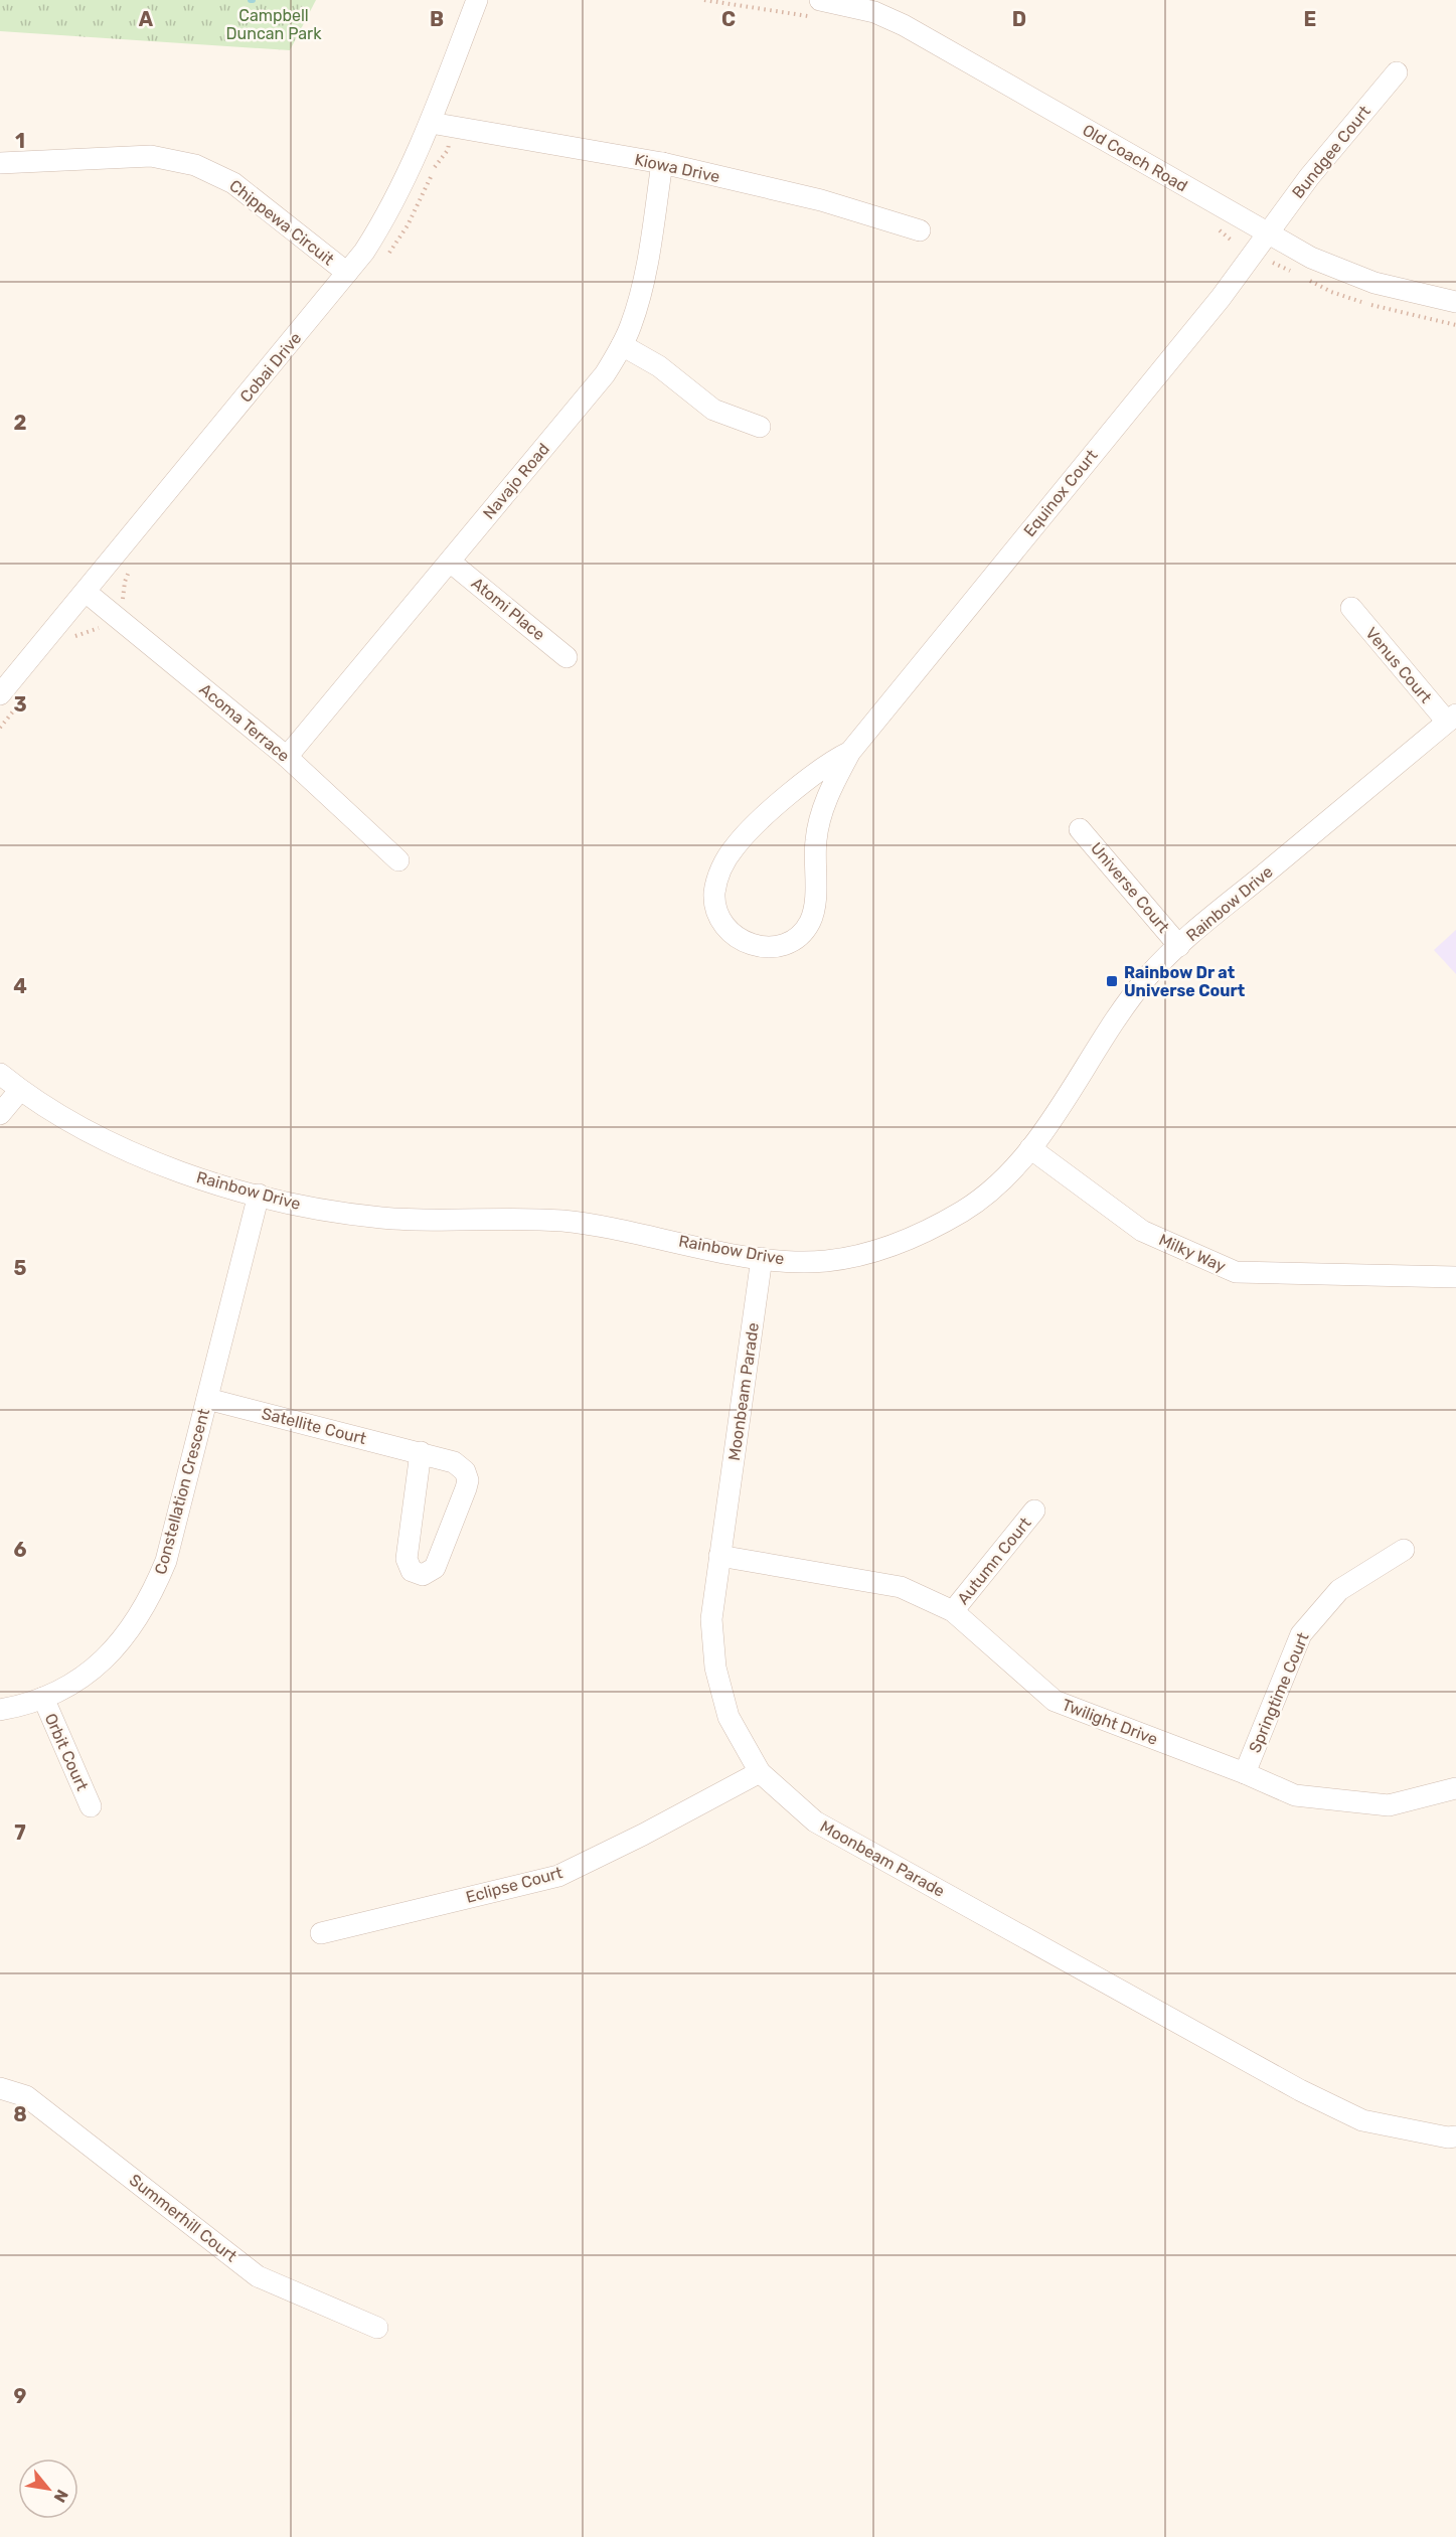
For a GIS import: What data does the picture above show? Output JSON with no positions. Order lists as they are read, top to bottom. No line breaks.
{"streets":{"street":["Bundgee Court","Old Coach Road","Kiowa Drive","Chippewa Circuit","Cobai Drive","Navajo Road","Equinox Court","Atomi Place","Venus Court","Acoma Terrace","Universe Court","Rainbow Drive","Milky Way","Moonbeam Parade","Satellite Court","Constellation Crescent","Autumn Court","Springtime Court","Twilight Drive","Orbit Court","Eclipse Court","Summerhill Court"]},"crossings":[["Bundgee Court","Old Coach Road"],["Bundgee Court","Equinox Court"],["Old Coach Road","Equinox Court"],["Kiowa Drive","Cobai Drive"],["Kiowa Drive","Navajo Road"],["Chippewa Circuit","Cobai Drive"],["Cobai Drive","Acoma Terrace"],["Navajo Road","Atomi Place"],["Navajo Road","Acoma Terrace"],["Venus Court","Rainbow Drive"],["Universe Court","Rainbow Drive"],["Rainbow Drive","Milky Way"],["Rainbow Drive","Moonbeam Parade"],["Rainbow Drive","Constellation Crescent"],["Moonbeam Parade","Twilight Drive"],["Moonbeam Parade","Eclipse Court"],["Satellite Court","Constellation Crescent"],["Constellation Crescent","Orbit Court"],["Autumn Court","Twilight Drive"],["Springtime Court","Twilight Drive"]],"parks":["Campbell Duncan Park"],"places":{"transit":["Rainbow Dr at Universe Court"]},"north":"bottom right","grid":{"columns":["A","B","C","D","E"],"rows":["1","2","3","4","5","6","7","8","9"]}}
